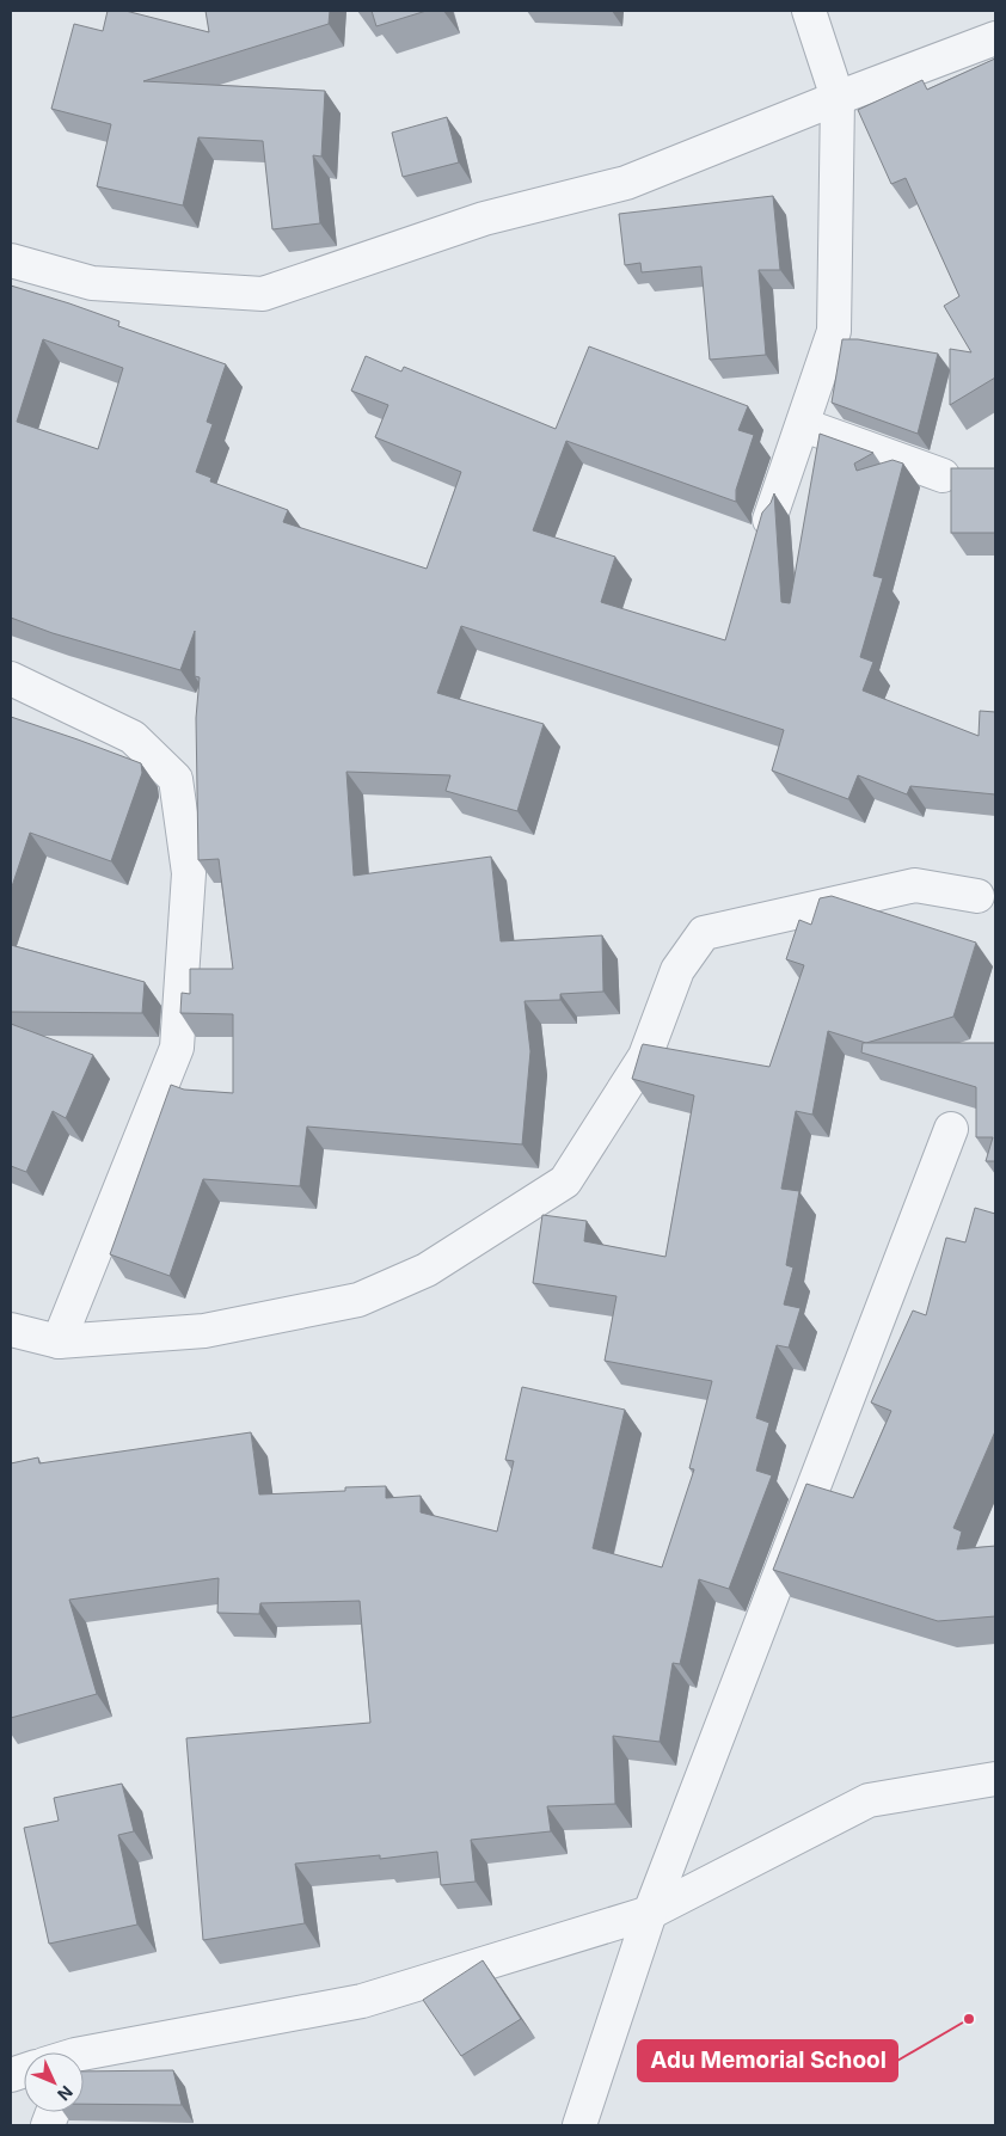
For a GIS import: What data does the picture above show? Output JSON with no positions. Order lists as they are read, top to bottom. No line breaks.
{"places":["Adu Memorial School"],"north":"bottom right"}
